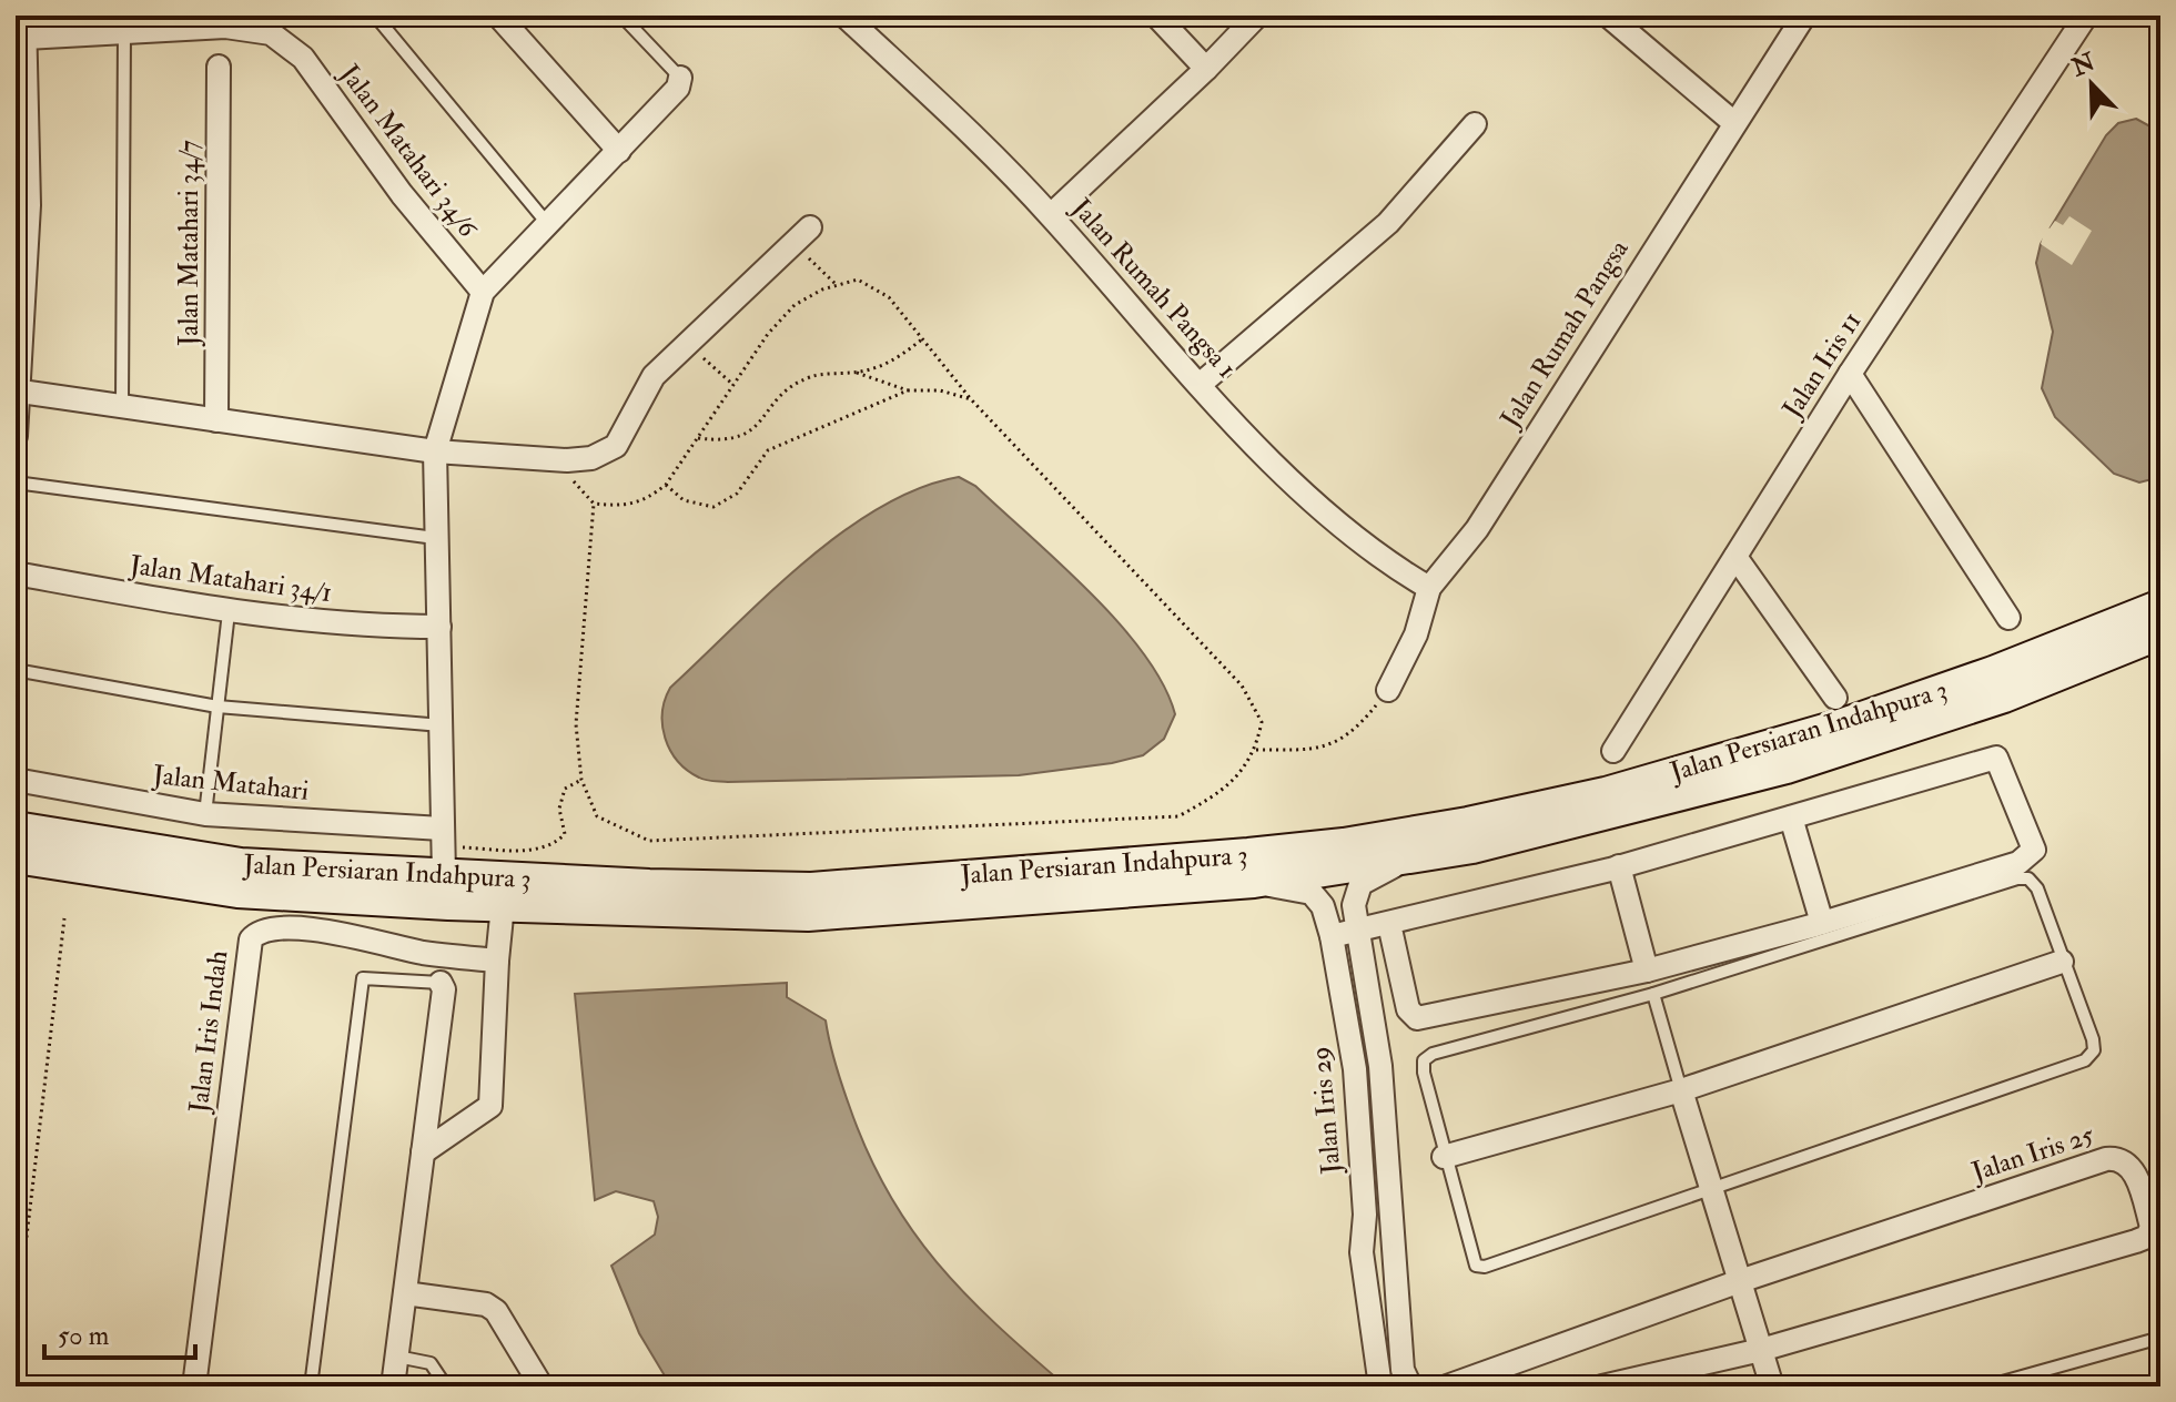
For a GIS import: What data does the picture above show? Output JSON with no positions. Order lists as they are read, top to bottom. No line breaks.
{"streets":{"main road":["Jalan Persiaran Indahpura 3"],"street":["Jalan Matahari 34/6","Jalan Matahari 34/7","Jalan Rumah Pangsa 1","Jalan Rumah Pangsa","Jalan Iris 11","Jalan Matahari 34/1","Jalan Matahari","Jalan Iris Indah","Jalan Iris 29","Jalan Iris 25"]},"crossings":[["Jalan Rumah Pangsa 1","Jalan Rumah Pangsa"],["Jalan Persiaran Indahpura 3","Jalan Matahari"],["Jalan Persiaran Indahpura 3","Jalan Iris 29"]],"scale_bar":"50 m","north":"top left"}
